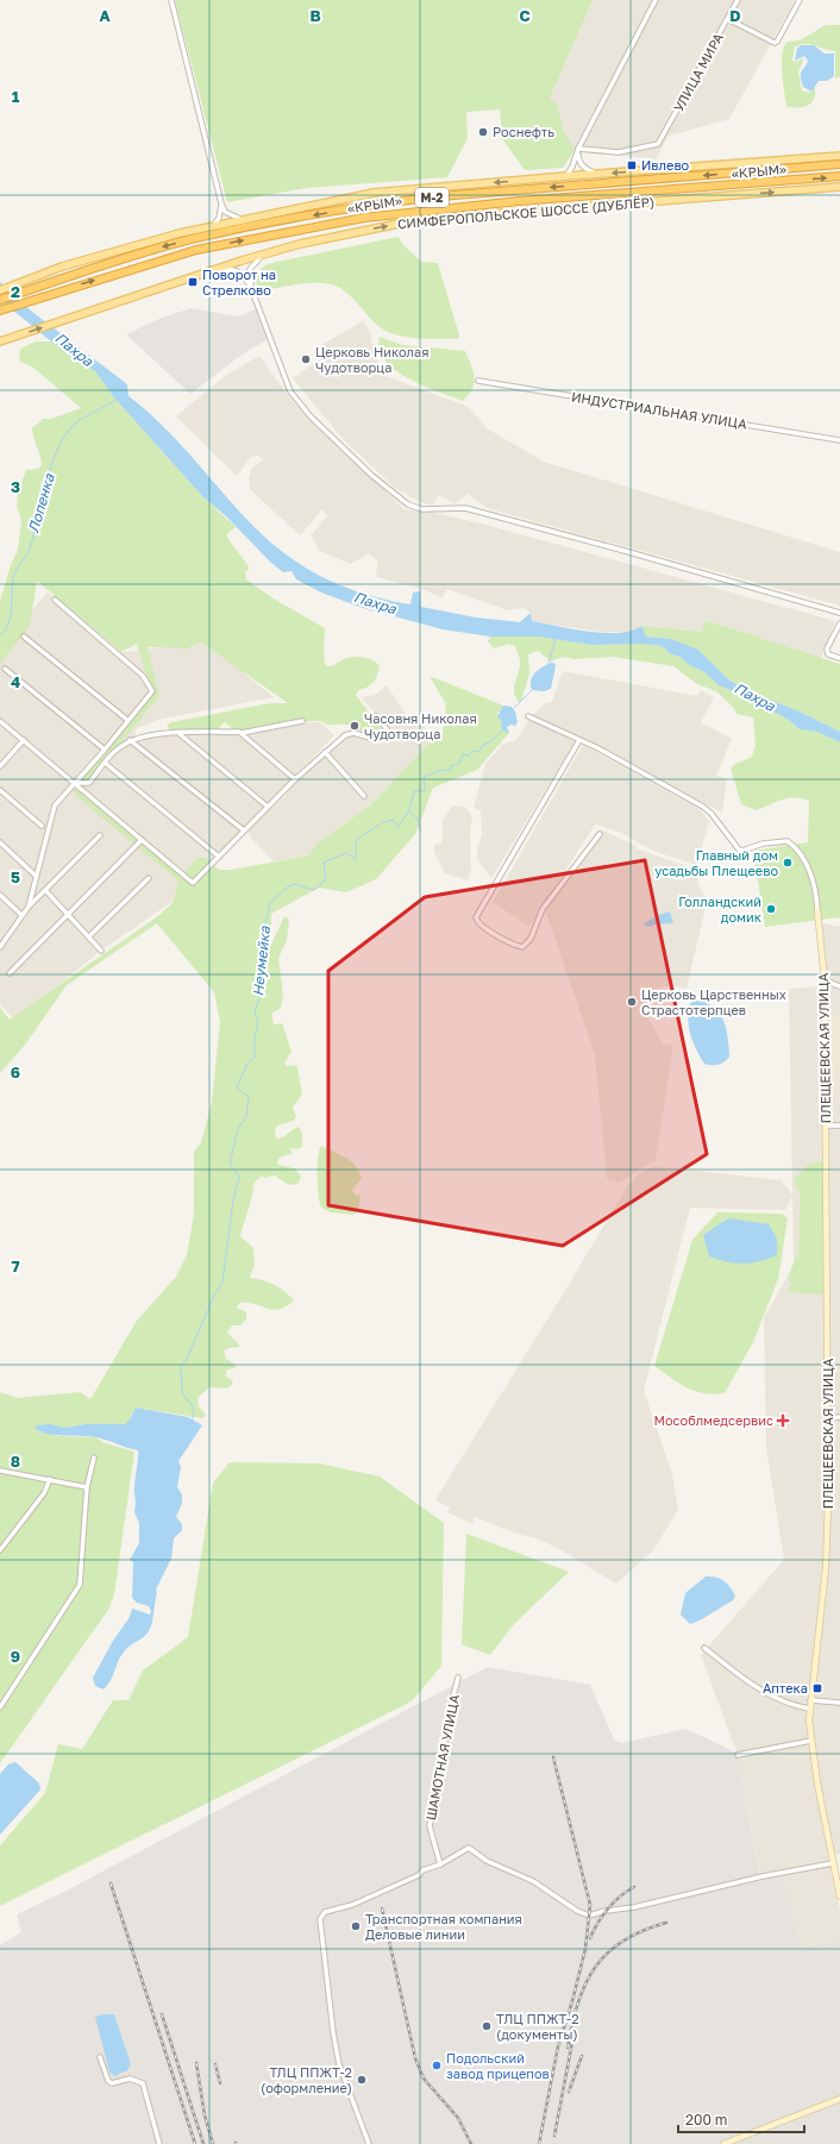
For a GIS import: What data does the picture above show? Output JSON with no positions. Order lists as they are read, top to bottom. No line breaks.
{"streets":{"highway":["«КРЫМ»","М-2"],"main road":["СИМФЕРОПОЛЬСКОЕ ШОССЕ (ДУБЛЁР)"],"street":["УЛИЦА МИРА","ИНДУСТРИАЛЬНАЯ УЛИЦА","ПЛЕЩЕЕВСКАЯ УЛИЦА","ШАМОТНАЯ УЛИЦА"]},"water":["Пахра","Лопенка","Неумейка"],"places":{"other":["Роснефть","Церковь Николая Чудотворца","Часовня Николая Чудотворца","Главный дом усадьбы Плещеево","Голландский домик","Церковь Царственных Страстотерпцев","Транспортная компания Деловые линии","ТЛЦ ППЖТ-2 (документы)","Подольский завод прицепов","ТЛЦ ППЖТ-2 (оформление)"],"transit":["Ивлево","Поворот на Стрелково","Аптека"],"health":["Мособлмедсервис"]},"scale_bar":"200 m","grid":{"columns":["A","B","C","D"],"rows":["1","2","3","4","5","6","7","8","9"]}}
